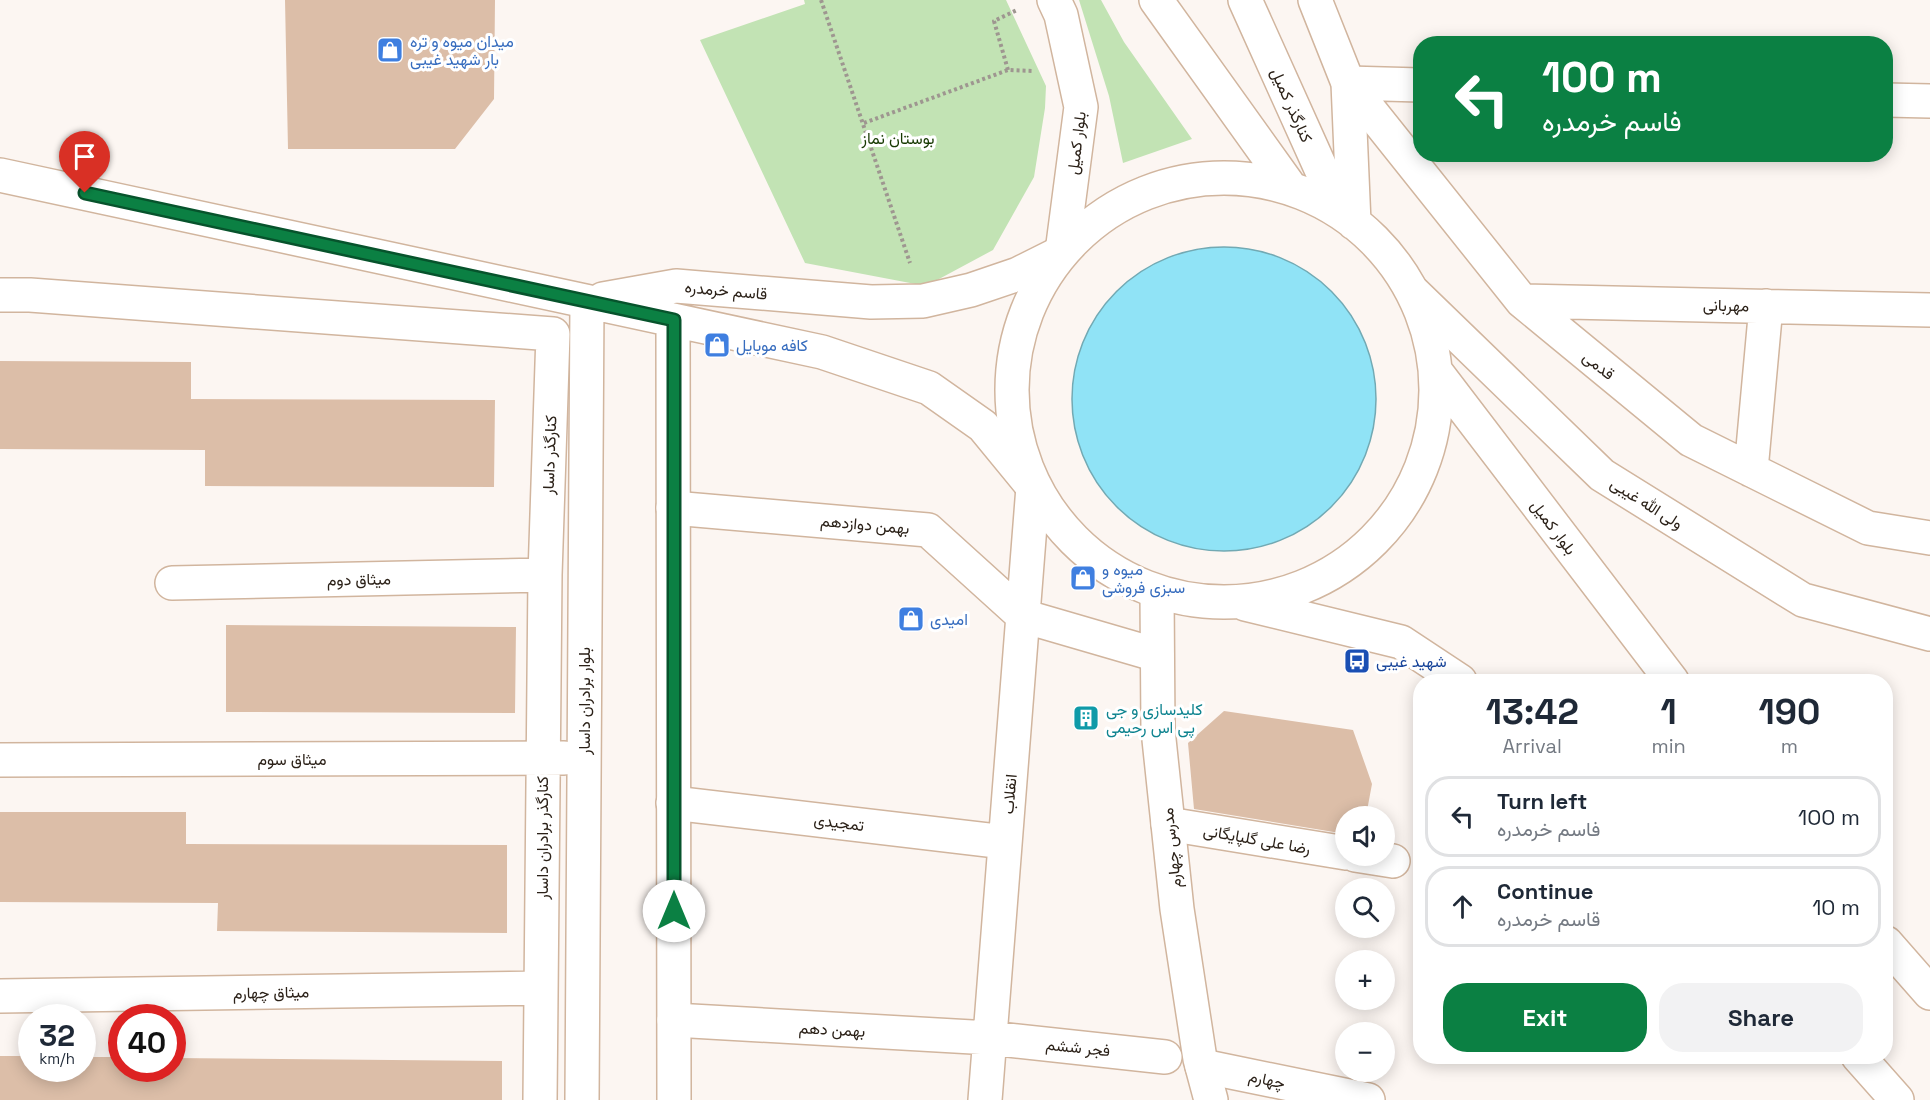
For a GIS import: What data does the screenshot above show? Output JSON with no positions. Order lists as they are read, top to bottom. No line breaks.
{"streets":{"street":["کنارگذر کمیل","بلوار کمیل","قاسم خرمدره","مهربانی","قدمی","کنارگذر داسار","ولی الله غیبی","بهمن دوازدهم","میثاق دوم","بلوار برادران داسار","میثاق سوم","انقلاب","تمجیدی","کنارگذر برادران داسار","رضا علی گلپایگانی","مدرس چهارم","میثاق چهارم","بهمن دهم","فجر ششم","چهارم"]},"crossings":[["بلوار کمیل","قاسم خرمدره"],["قاسم خرمدره","بلوار برادران داسار"],["مهربانی","قدمی"],["کنارگذر داسار","میثاق دوم"],["کنارگذر داسار","کنارگذر برادران داسار"],["بهمن دوازدهم","انقلاب"],["میثاق دوم","کنارگذر برادران داسار"],["بلوار برادران داسار","میثاق سوم"],["میثاق سوم","کنارگذر برادران داسار"],["انقلاب","تمجیدی"],["انقلاب","بهمن دهم"],["انقلاب","فجر ششم"],["کنارگذر برادران داسار","میثاق چهارم"],["رضا علی گلپایگانی","مدرس چهارم"],["مدرس چهارم","چهارم"],["بهمن دهم","فجر ششم"]],"parks":["بوستان نماز"],"places":{"shop":["میدان میوه و تره بار شهید غیبی","کافه موبایل","میوه و سبزی فروشی","امیدی"],"bus stop":["شهید غیبی"],"building":["کلیدسازی و جی پی اس رحیمی"]},"page":{"turn":["100 m","فاسم خرمدره"],"eta":["13:42","Arrival","1","min","190","m"],"list":[{"name":"Turn left","note":"فاسم خرمدره","value":"100 m"},{"name":"Continue","note":"قاسم خرمدره","value":"10 m"}],"map_buttons":["+","−"],"buttons":["Exit","Share"],"speed":"32 km/h","limit":"40"}}
